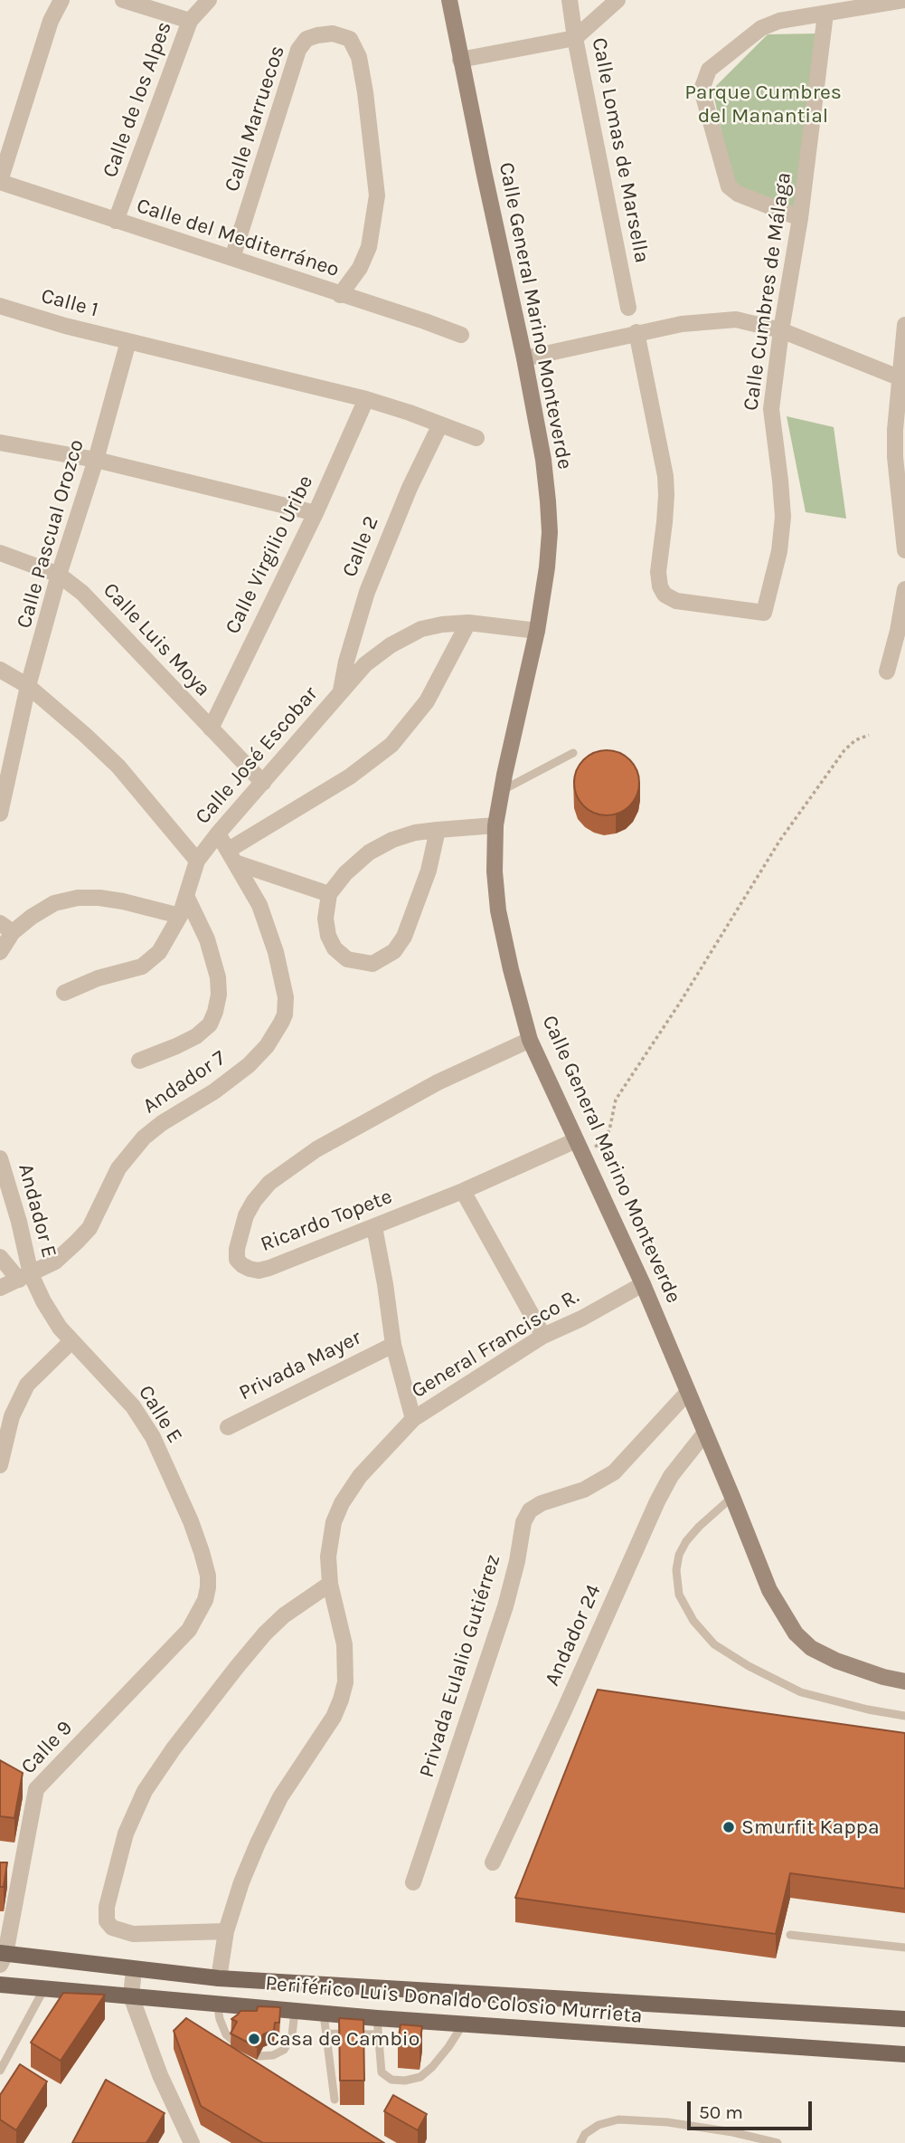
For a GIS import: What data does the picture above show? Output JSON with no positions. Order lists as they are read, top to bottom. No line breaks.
{"streets":{"main road":["Periférico Luis Donaldo Colosio Murrieta"],"street":["Calle de los Alpes","Calle Marruecos","Calle Lomas de Marsella","Calle del Mediterráneo","Calle Cumbres de Málaga","Calle 1","Calle General Marino Monteverde","Calle Pascual Orozco","Calle 2","Calle Virgilio Uribe","Calle Luis Moya","Calle José Escobar","Andador 7","Andador E","Ricardo Topete","General Francisco R.","Privada Mayer","Calle E","Andador 24","Privada Eulalio Gutiérrez","Calle 9"]},"crossings":[["Calle de los Alpes","Calle del Mediterráneo"],["Calle Marruecos","Calle del Mediterráneo"],["Calle 1","Calle Pascual Orozco"],["Calle 1","Calle 2"],["Calle 1","Calle Virgilio Uribe"],["Calle General Marino Monteverde","Calle José Escobar"],["Calle General Marino Monteverde","Ricardo Topete"],["Calle General Marino Monteverde","General Francisco R."],["Calle General Marino Monteverde","Andador 24"],["Calle General Marino Monteverde","Privada Eulalio Gutiérrez"],["Calle Pascual Orozco","Calle Luis Moya"],["Calle 2","Calle José Escobar"],["Calle Virgilio Uribe","Calle Luis Moya"],["Calle Luis Moya","Calle José Escobar"],["Calle José Escobar","Andador 7"],["Andador 7","Andador E"],["Andador 7","Calle E"],["Andador E","Calle E"],["General Francisco R.","Periférico Luis Donaldo Colosio Murrieta"],["Calle E","Calle 9"],["Calle 9","Periférico Luis Donaldo Colosio Murrieta"]],"parks":["Parque Cumbres del Manantial"],"places":["Smurfit Kappa","Casa de Cambio"],"scale_bar":"50 m"}
